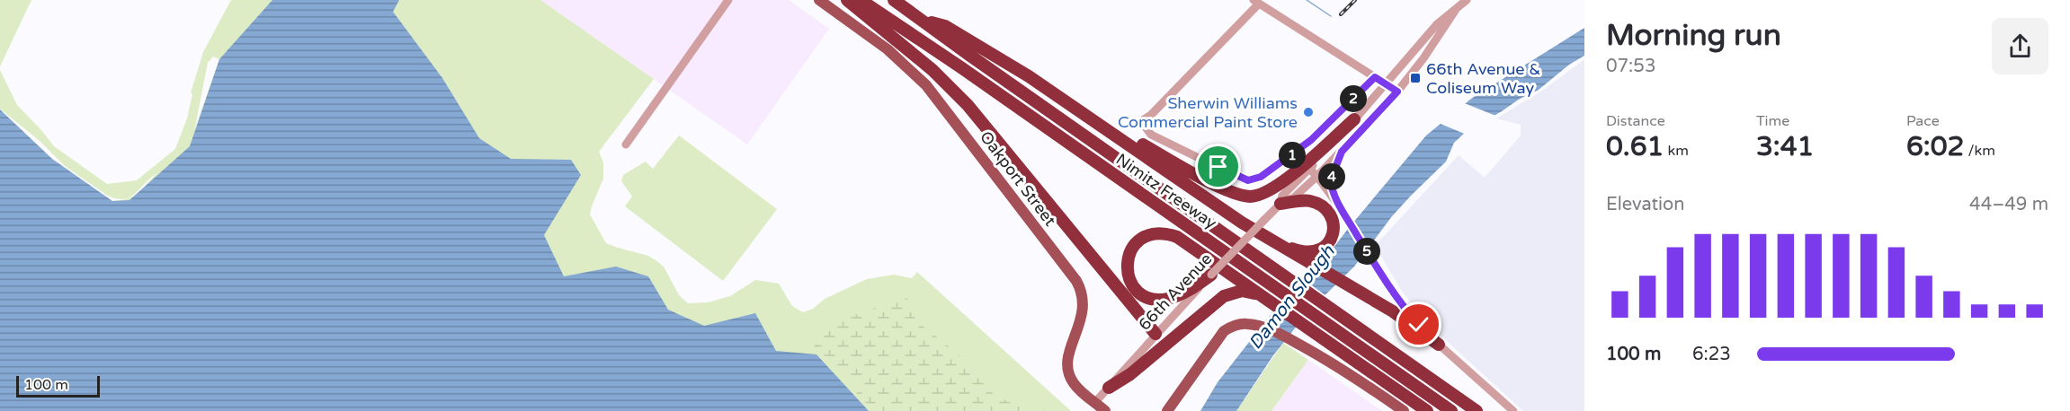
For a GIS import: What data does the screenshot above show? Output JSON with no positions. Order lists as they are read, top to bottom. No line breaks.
{"streets":{"highway":["Nimitz Freeway"],"main road":["Oakport Street"],"street":["66th Avenue"]},"crossings":[["Oakport Street","66th Avenue"]],"water":["Damon Slough"],"places":{"transit":["66th Avenue & Coliseum Way"],"other":["Sherwin Williams Commercial Paint Store"]},"scale_bar":"100 m","page":{"heading":["Morning run","07:53"],"pins":["2","1","4","5"],"stats":[["Distance","0.61 km"],["Time","3:41"],["Pace","6:02 /km"]],"chart":["Elevation","44–49 m"],"list":[{"name":"100 m","note":"6:23"}],"scale":"100 m"}}
